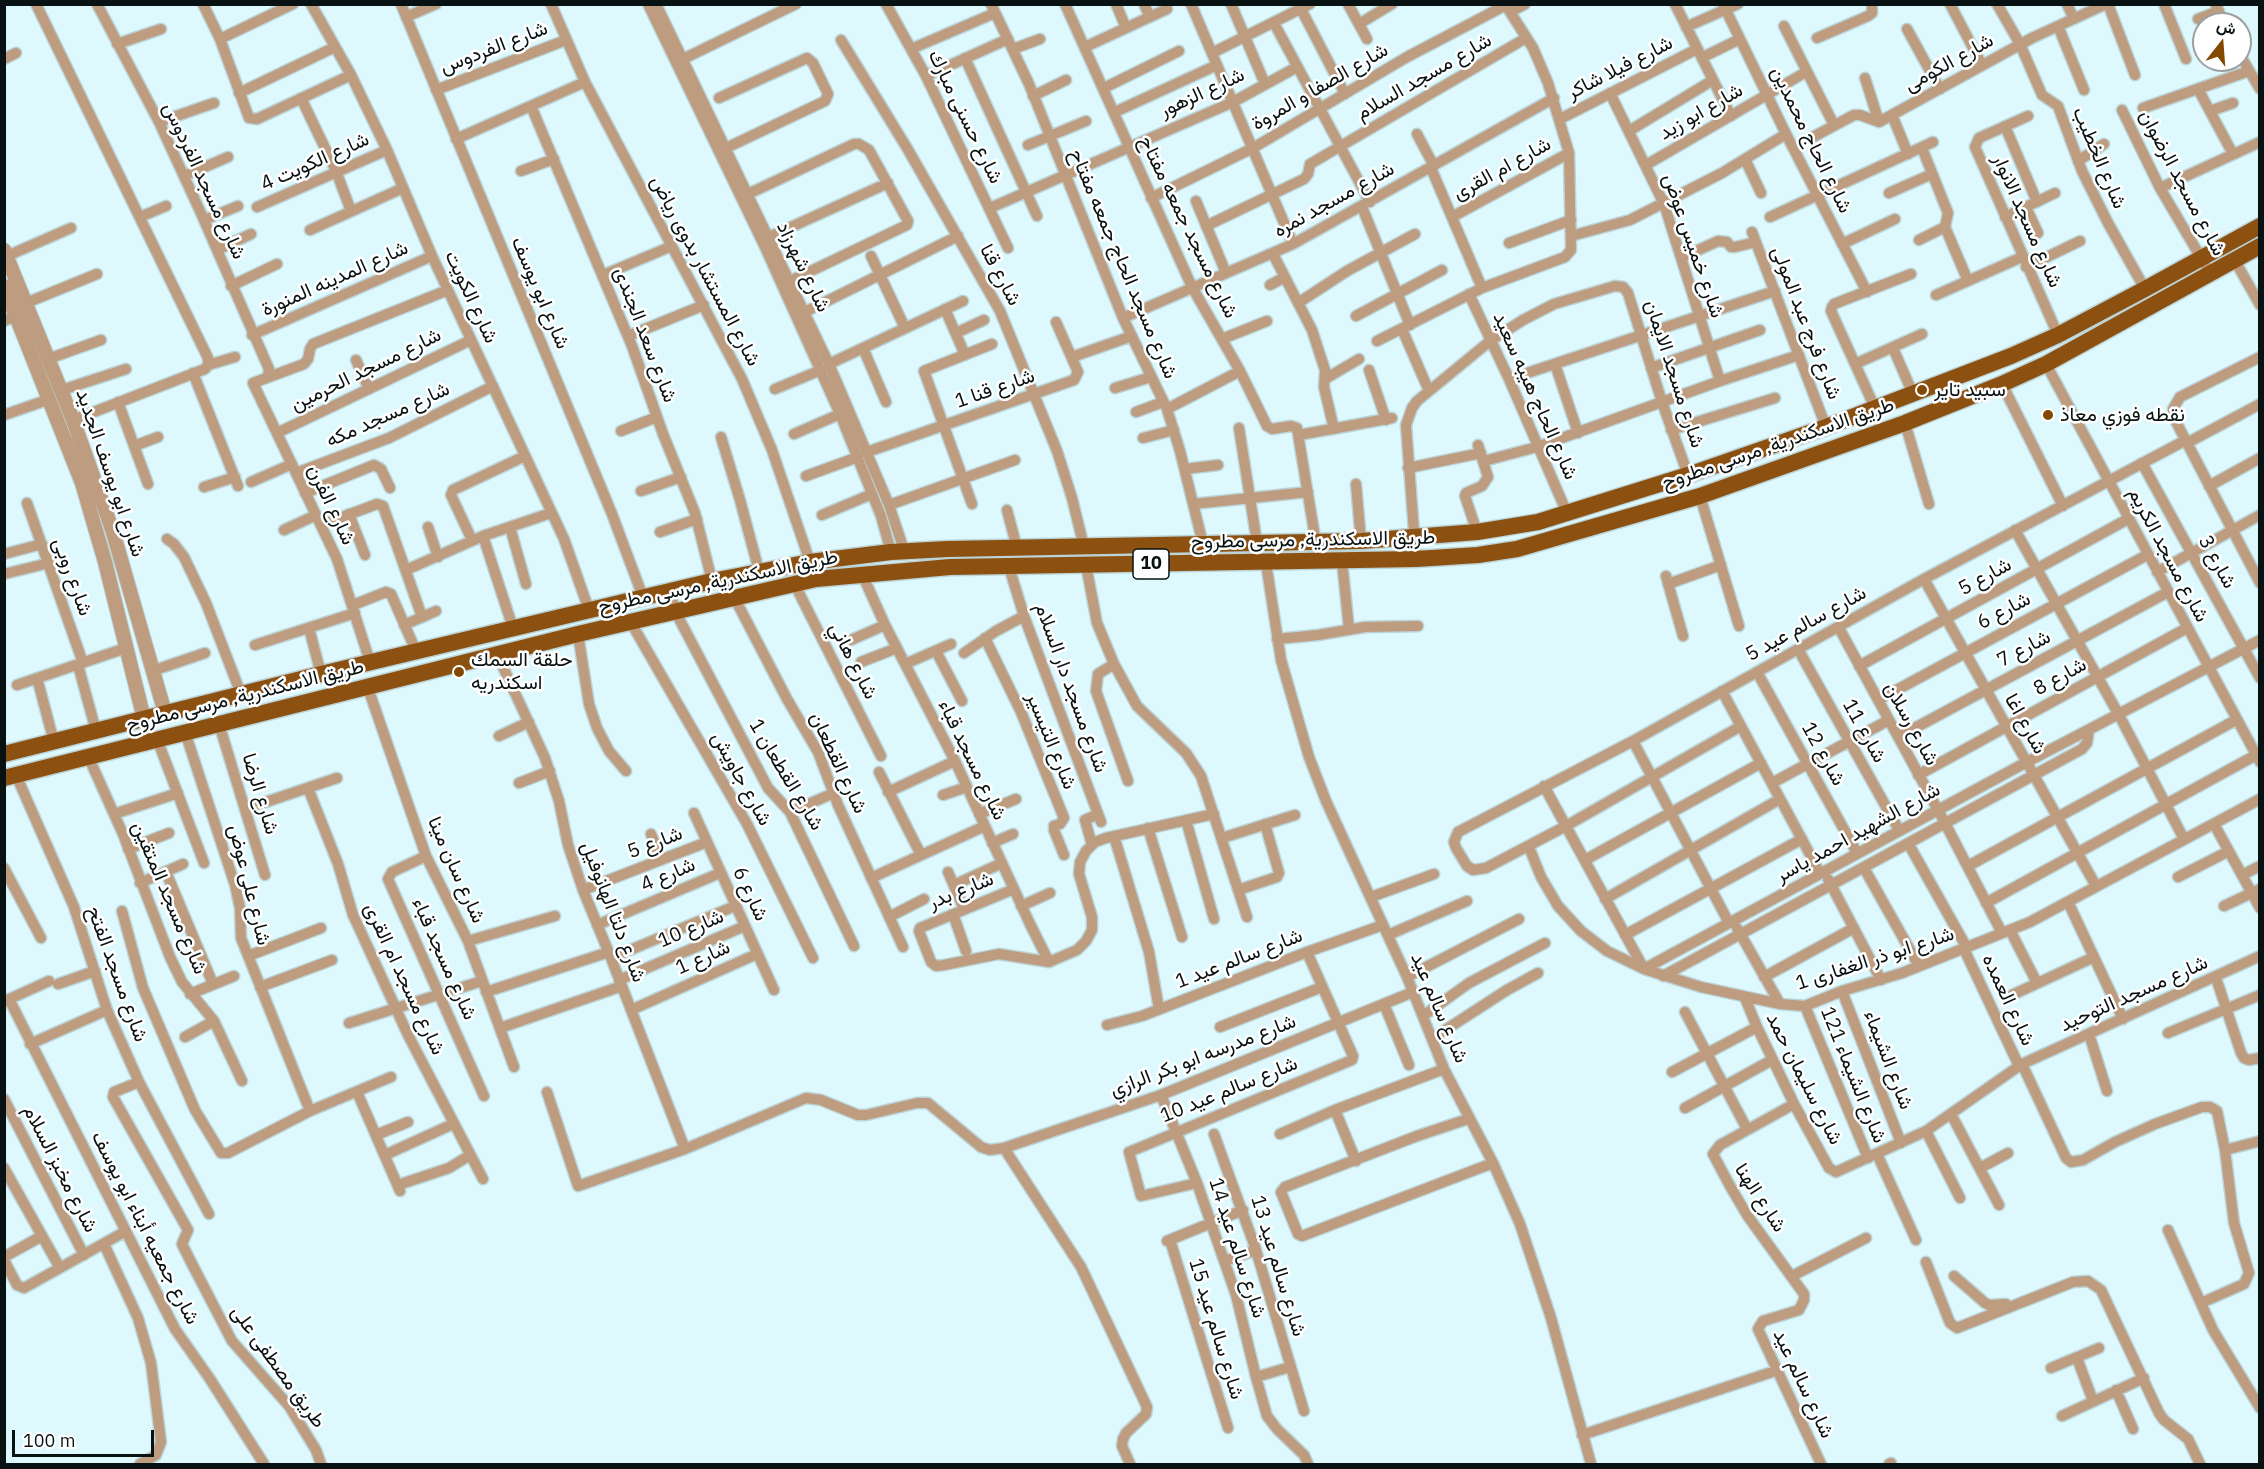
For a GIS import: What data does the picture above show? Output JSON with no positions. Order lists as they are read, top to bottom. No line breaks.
{"streets":{"main road":["طريق الاسكندرية, مرسى مطروح","10"],"street":["شارع الفردوس","شارع الكومى","شارع فيلا شاكر","شارع مسجد السلام","شارع الصفا و المروة","شارع الزهور","شارع ابو زيد","شارع حسنى مبارك","شارع الحاج محمدين","شارع الخطيب","شارع الكويت 4","شارع ام القرى","شارع مسجد الفردوس","شارع مسجد الرضوان","شارع مسجد نمره","شارع مسجد الانوار","شارع مسجد جمعه مفتاح","شارع خميس عوض","شارع مسجد الحاج جمعه مفتاح","شارع شهرزاد","شارع المستشار بدوى رياض","شارع قنا","شارع المدينه المنورة","شارع ابو يوسف","شارع الكويت","شارع فرج عبد المولى","شارع سعد الجندى","شارع مسجد الحرمين","شارع مسجد الايمان","شارع قنا 1","شارع الحاج هيبه سعيد","شارع مسجد مكه","شارع ابو يوسف الجديد","شارع الفرن","شارع مسجد الكريم","شارع 3","شارع روبى","شارع 5","شارع 6","شارع سالم عيد 5","شارع 7","شارع هاني","شارع 8","شارع مسجد دار السلام","شارع رسلان","شارع اغا","شارع 11","شارع التيسير","شارع 12","شارع مسجد قباء","شارع القطعان","شارع القطعان 1","شارع جاويش","شارع الرضا","شارع الشهيد احمد ياسر","شارع سان مينا","شارع 4","شارع على عوض","شارع بدر","شارع مسجد المتقين","شارع دلتا الهانوفيل","شارع 10","شارع 1","شارع سالم عيد 1","شارع ابو ذر الغفارى 1","شارع مسجد الفتح","شارع مسجد ام القرى","شارع مسجد التوحيد","شارع العمده","شارع سالم عيد","شارع مدرسه ابو بكر الرازي","شارع الشيماء","شارع الشيماء 121","شارع سليمان حمد","شارع سالم عيد 10","شارع مخبز السلام","شارع الهنا","شارع جمعيه أبناء ابو يوسف","شارع سالم عيد 14","شارع سالم عيد 13","شارع سالم عيد 15","طريق مصطفى على"]},"crossings":[["شارع الفردوس","شارع المستشار بدوى رياض"],["شارع الفردوس","شارع ابو يوسف"],["شارع الكومى","شارع الخطيب"],["شارع فيلا شاكر","شارع الحاج محمدين"],["شارع فيلا شاكر","شارع خميس عوض"],["شارع الصفا و المروة","شارع مسجد جمعه مفتاح"],["شارع الزهور","شارع حسنى مبارك"],["شارع الزهور","شارع مسجد جمعه مفتاح"],["شارع الزهور","شارع مسجد الحاج جمعه مفتاح"],["شارع ابو زيد","شارع الحاج محمدين"],["شارع ابو زيد","شارع خميس عوض"],["شارع الخطيب","طريق الاسكندرية, مرسى مطروح"],["شارع الكويت 4","شارع الكويت"],["شارع مسجد الفردوس","شارع المدينه المنورة"],["شارع مسجد الفردوس","شارع الفرن"],["شارع مسجد الرضوان","طريق الاسكندرية, مرسى مطروح"],["شارع مسجد نمره","شارع مسجد جمعه مفتاح"],["شارع مسجد نمره","شارع مسجد الحاج جمعه مفتاح"],["شارع مسجد الانوار","طريق الاسكندرية, مرسى مطروح"],["شارع خميس عوض","شارع فرج عبد المولى"],["شارع مسجد الحاج جمعه مفتاح","طريق الاسكندرية, مرسى مطروح"],["شارع شهرزاد","شارع قنا 1"],["شارع شهرزاد","طريق الاسكندرية, مرسى مطروح"],["شارع المستشار بدوى رياض","طريق الاسكندرية, مرسى مطروح"],["شارع قنا","شارع قنا 1"],["شارع قنا","طريق الاسكندرية, مرسى مطروح"],["شارع المدينه المنورة","شارع الكويت"],["شارع ابو يوسف","طريق الاسكندرية, مرسى مطروح"],["شارع الكويت","شارع مسجد الحرمين"],["شارع الكويت","شارع مسجد مكه"],["شارع الكويت","طريق الاسكندرية, مرسى مطروح"],["شارع فرج عبد المولى","طريق الاسكندرية, مرسى مطروح"],["شارع سعد الجندى","طريق الاسكندرية, مرسى مطروح"],["شارع مسجد الحرمين","شارع الفرن"],["شارع مسجد الايمان","شارع الحاج هيبه سعيد"],["شارع مسجد الايمان","طريق الاسكندرية, مرسى مطروح"],["شارع الحاج هيبه سعيد","طريق الاسكندرية, مرسى مطروح"],["شارع مسجد مكه","شارع الفرن"],["طريق الاسكندرية, مرسى مطروح","شارع ابو يوسف الجديد"],["طريق الاسكندرية, مرسى مطروح","شارع الفرن"],["طريق الاسكندرية, مرسى مطروح","شارع مسجد الكريم"],["طريق الاسكندرية, مرسى مطروح","شارع روبى"],["طريق الاسكندرية, مرسى مطروح","شارع هاني"],["طريق الاسكندرية, مرسى مطروح","شارع مسجد دار السلام"],["طريق الاسكندرية, مرسى مطروح","شارع مسجد قباء"],["طريق الاسكندرية, مرسى مطروح","شارع القطعان"],["طريق الاسكندرية, مرسى مطروح","شارع القطعان 1"],["طريق الاسكندرية, مرسى مطروح","شارع جاويش"],["طريق الاسكندرية, مرسى مطروح","شارع الرضا"],["طريق الاسكندرية, مرسى مطروح","شارع سان مينا"],["طريق الاسكندرية, مرسى مطروح","شارع على عوض"],["طريق الاسكندرية, مرسى مطروح","شارع مسجد المتقين"],["طريق الاسكندرية, مرسى مطروح","شارع دلتا الهانوفيل"],["طريق الاسكندرية, مرسى مطروح","شارع مسجد الفتح"],["طريق الاسكندرية, مرسى مطروح","شارع سالم عيد"],["شارع مسجد الكريم","شارع 5"],["شارع مسجد الكريم","شارع 6"],["شارع مسجد الكريم","شارع سالم عيد 5"],["شارع مسجد الكريم","شارع 7"],["شارع مسجد الكريم","شارع 8"],["شارع مسجد الكريم","شارع الشهيد احمد ياسر"],["شارع 3","شارع سالم عيد 5"],["شارع 3","شارع الشهيد احمد ياسر"],["شارع 5","شارع 6"],["شارع 5","شارع رسلان"],["شارع 5","شارع اغا"],["شارع 5","شارع دلتا الهانوفيل"],["شارع 6","شارع رسلان"],["شارع 6","شارع اغا"],["شارع 6","شارع 4"],["شارع 6","شارع 10"],["شارع 6","شارع 1"],["شارع سالم عيد 5","شارع رسلان"],["شارع سالم عيد 5","شارع اغا"],["شارع سالم عيد 5","شارع 11"],["شارع سالم عيد 5","شارع 12"],["شارع سالم عيد 5","شارع ابو ذر الغفارى 1"],["شارع 7","شارع رسلان"],["شارع 7","شارع اغا"],["شارع 8","شارع رسلان"],["شارع 8","شارع اغا"],["شارع رسلان","شارع الشهيد احمد ياسر"],["شارع رسلان","شارع ابو ذر الغفارى 1"],["شارع اغا","شارع الشهيد احمد ياسر"],["شارع اغا","شارع ابو ذر الغفارى 1"],["شارع 11","شارع الشهيد احمد ياسر"],["شارع 12","شارع الشهيد احمد ياسر"],["شارع مسجد قباء","شارع سان مينا"],["شارع مسجد قباء","شارع بدر"],["شارع الشهيد احمد ياسر","شارع ابو ذر الغفارى 1"],["شارع 4","شارع دلتا الهانوفيل"],["شارع دلتا الهانوفيل","شارع 10"],["شارع دلتا الهانوفيل","شارع 1"],["شارع سالم عيد 1","شارع سالم عيد"],["شارع ابو ذر الغفارى 1","شارع العمده"],["شارع ابو ذر الغفارى 1","شارع الشيماء"],["شارع ابو ذر الغفارى 1","شارع الشيماء 121"],["شارع ابو ذر الغفارى 1","شارع سليمان حمد"],["شارع مسجد الفتح","طريق مصطفى على"],["شارع مسجد التوحيد","شارع العمده"],["شارع مسجد التوحيد","شارع سليمان حمد"],["شارع العمده","شارع سليمان حمد"],["شارع سالم عيد","شارع مدرسه ابو بكر الرازي"],["شارع سالم عيد","شارع الهنا"],["شارع مدرسه ابو بكر الرازي","شارع سالم عيد 10"],["شارع مدرسه ابو بكر الرازي","شارع سالم عيد 14"],["شارع الشيماء","شارع سليمان حمد"],["شارع الشيماء 121","شارع سليمان حمد"],["شارع سليمان حمد","شارع الهنا"],["شارع سالم عيد 10","شارع سالم عيد 14"],["شارع سالم عيد 14","شارع سالم عيد 15"]],"places":["سبيد تاير","نقطه فوزي معاذ","حلقة السمك اسكندريه"],"scale_bar":"100 m","north":"top"}
